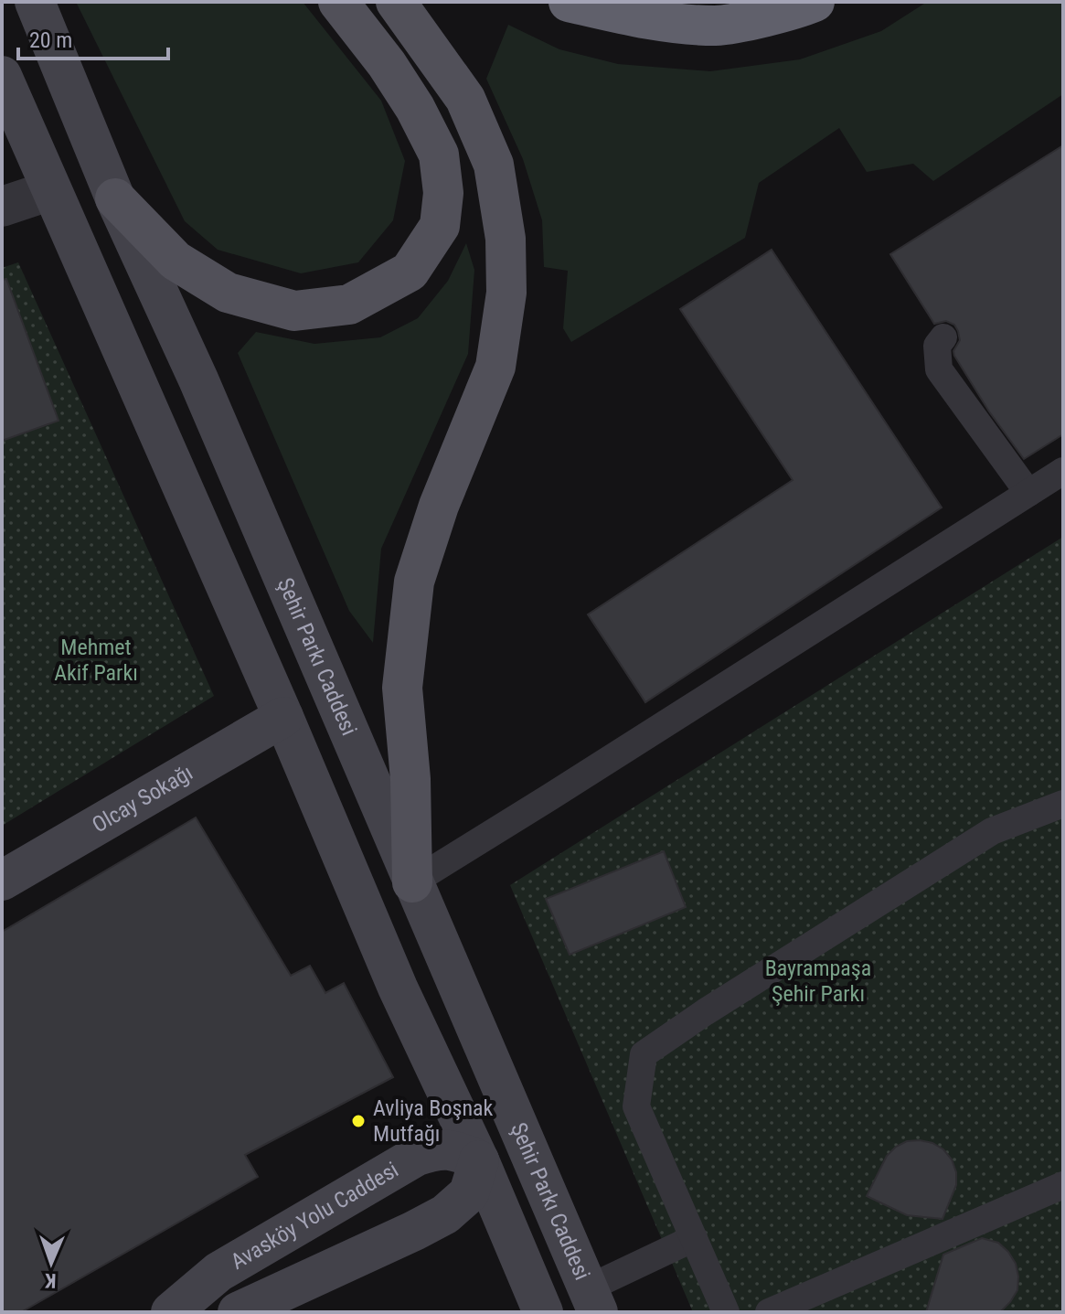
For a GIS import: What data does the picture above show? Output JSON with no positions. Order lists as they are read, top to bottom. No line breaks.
{"streets":{"main road":["Şehir Parkı Caddesi","Olcay Sokağı","Avasköy Yolu Caddesi"]},"parks":["Mehmet Akif Parkı","Bayrampaşa Şehir Parkı"],"places":["Avliya Boşnak Mutfağı"],"scale_bar":"20 m","north":"bottom"}
